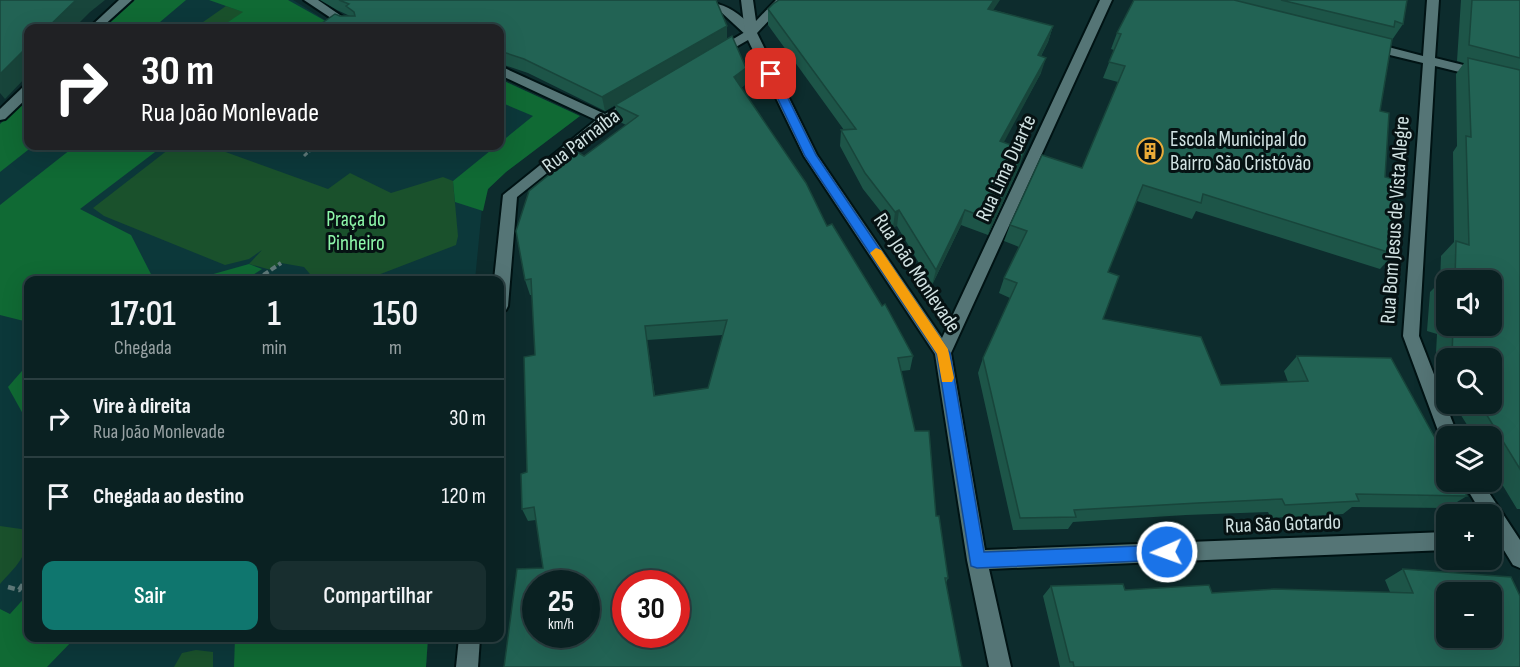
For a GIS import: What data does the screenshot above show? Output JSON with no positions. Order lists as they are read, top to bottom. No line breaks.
{"streets":{"street":["Rua Parnaíba","Rua Lima Duarte","Rua Bom Jesus de Vista Alegre","Rua João Monlevade","Rua São Gotardo"]},"crossings":[["Rua Lima Duarte","Rua João Monlevade"],["Rua João Monlevade","Rua São Gotardo"]],"parks":["Praça do Pinheiro"],"places":{"building":["Escola Municipal do Bairro São Cristóvão"]},"page":{"turn":["30 m","Rua João Monlevade"],"map_buttons":["+","−"],"eta":["17:01","Chegada","1","min","150","m"],"list":[{"name":"Vire à direita","note":"Rua João Monlevade","value":"30 m"},{"name":"Chegada ao destino","value":"120 m"}],"buttons":["Sair","Compartilhar"],"speed":"25 km/h","limit":"30"}}
